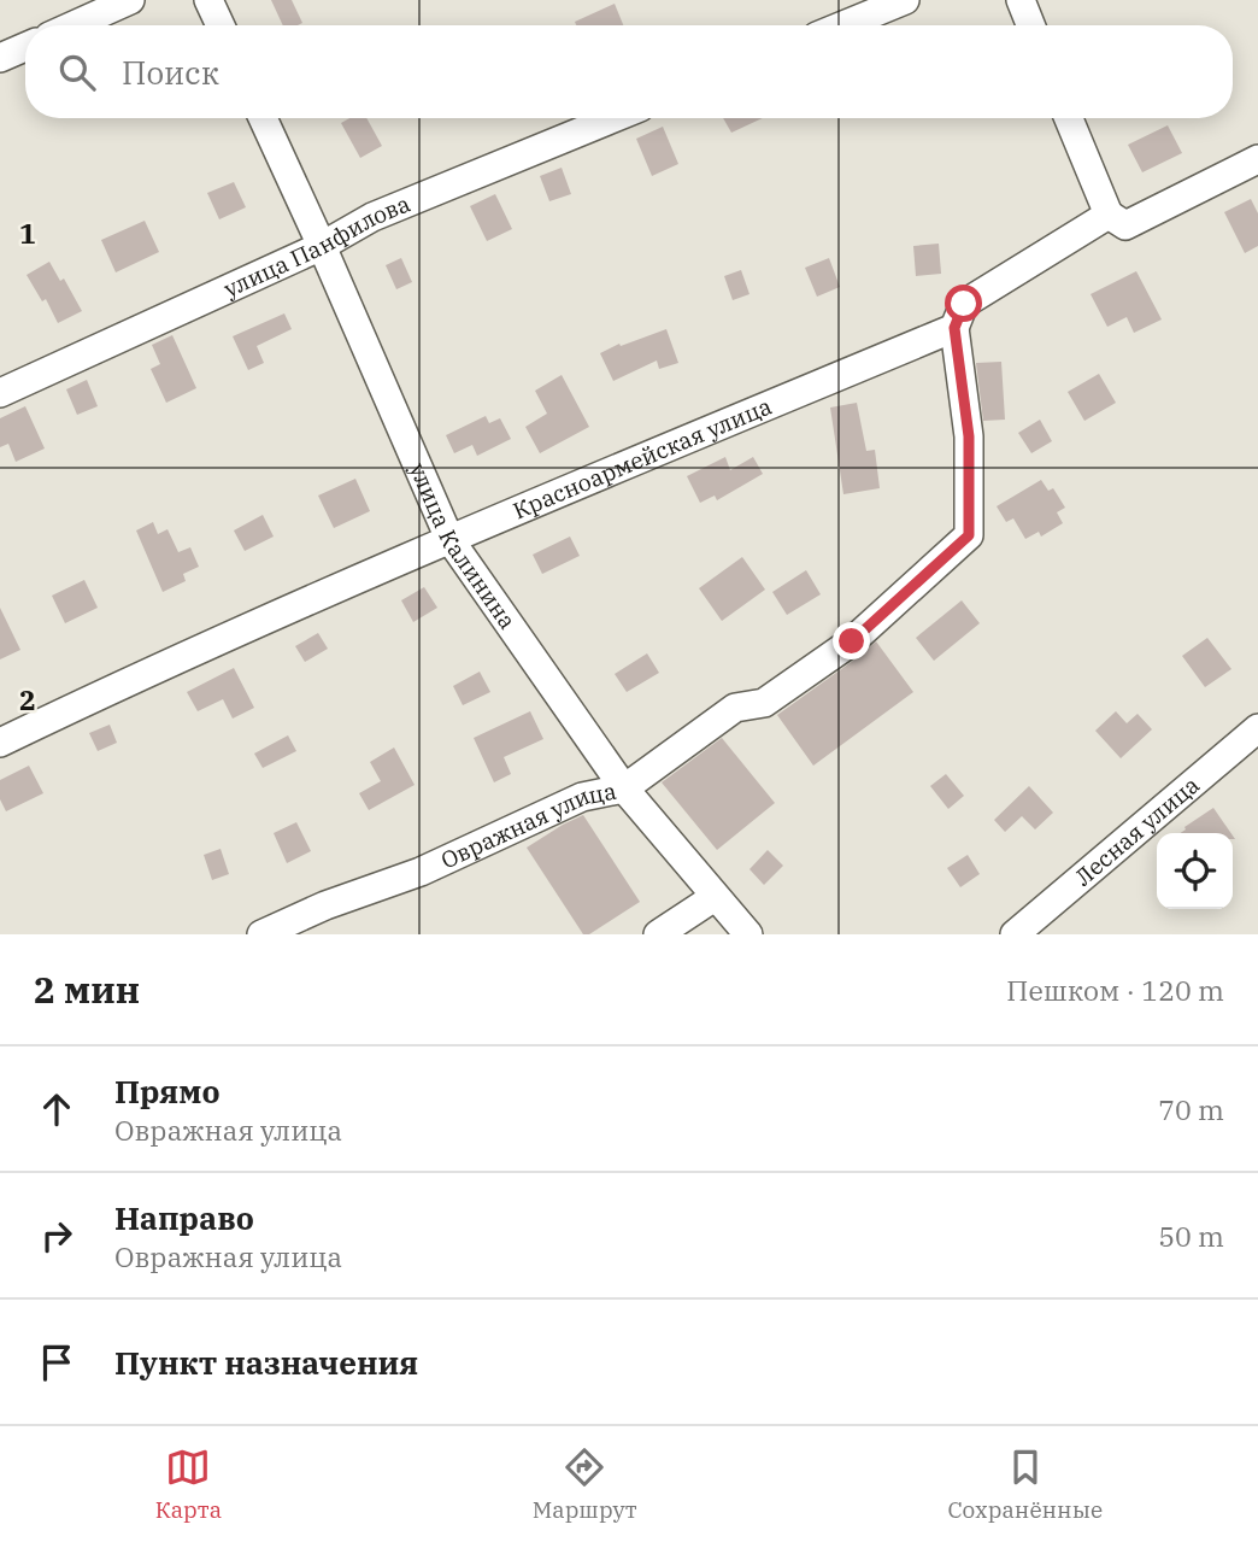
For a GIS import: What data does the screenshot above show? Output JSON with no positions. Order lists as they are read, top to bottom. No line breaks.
{"streets":{"street":["улица Панфилова","Красноармейская улица","улица Калинина","Овражная улица","Лесная улица"]},"crossings":[["улица Панфилова","улица Калинина"],["Красноармейская улица","улица Калинина"],["Красноармейская улица","Овражная улица"],["улица Калинина","Овражная улица"]],"page":{"search":"Поиск","heading":["2 мин","Пешком · 120 m"],"list":[["Прямо","Овражная улица","70 m"],["Направо","Овражная улица","50 m"],"Пункт назначения"],"nav":["Карта","Маршрут","Сохранённые"]},"grid":{"rows":["1","2"]}}
